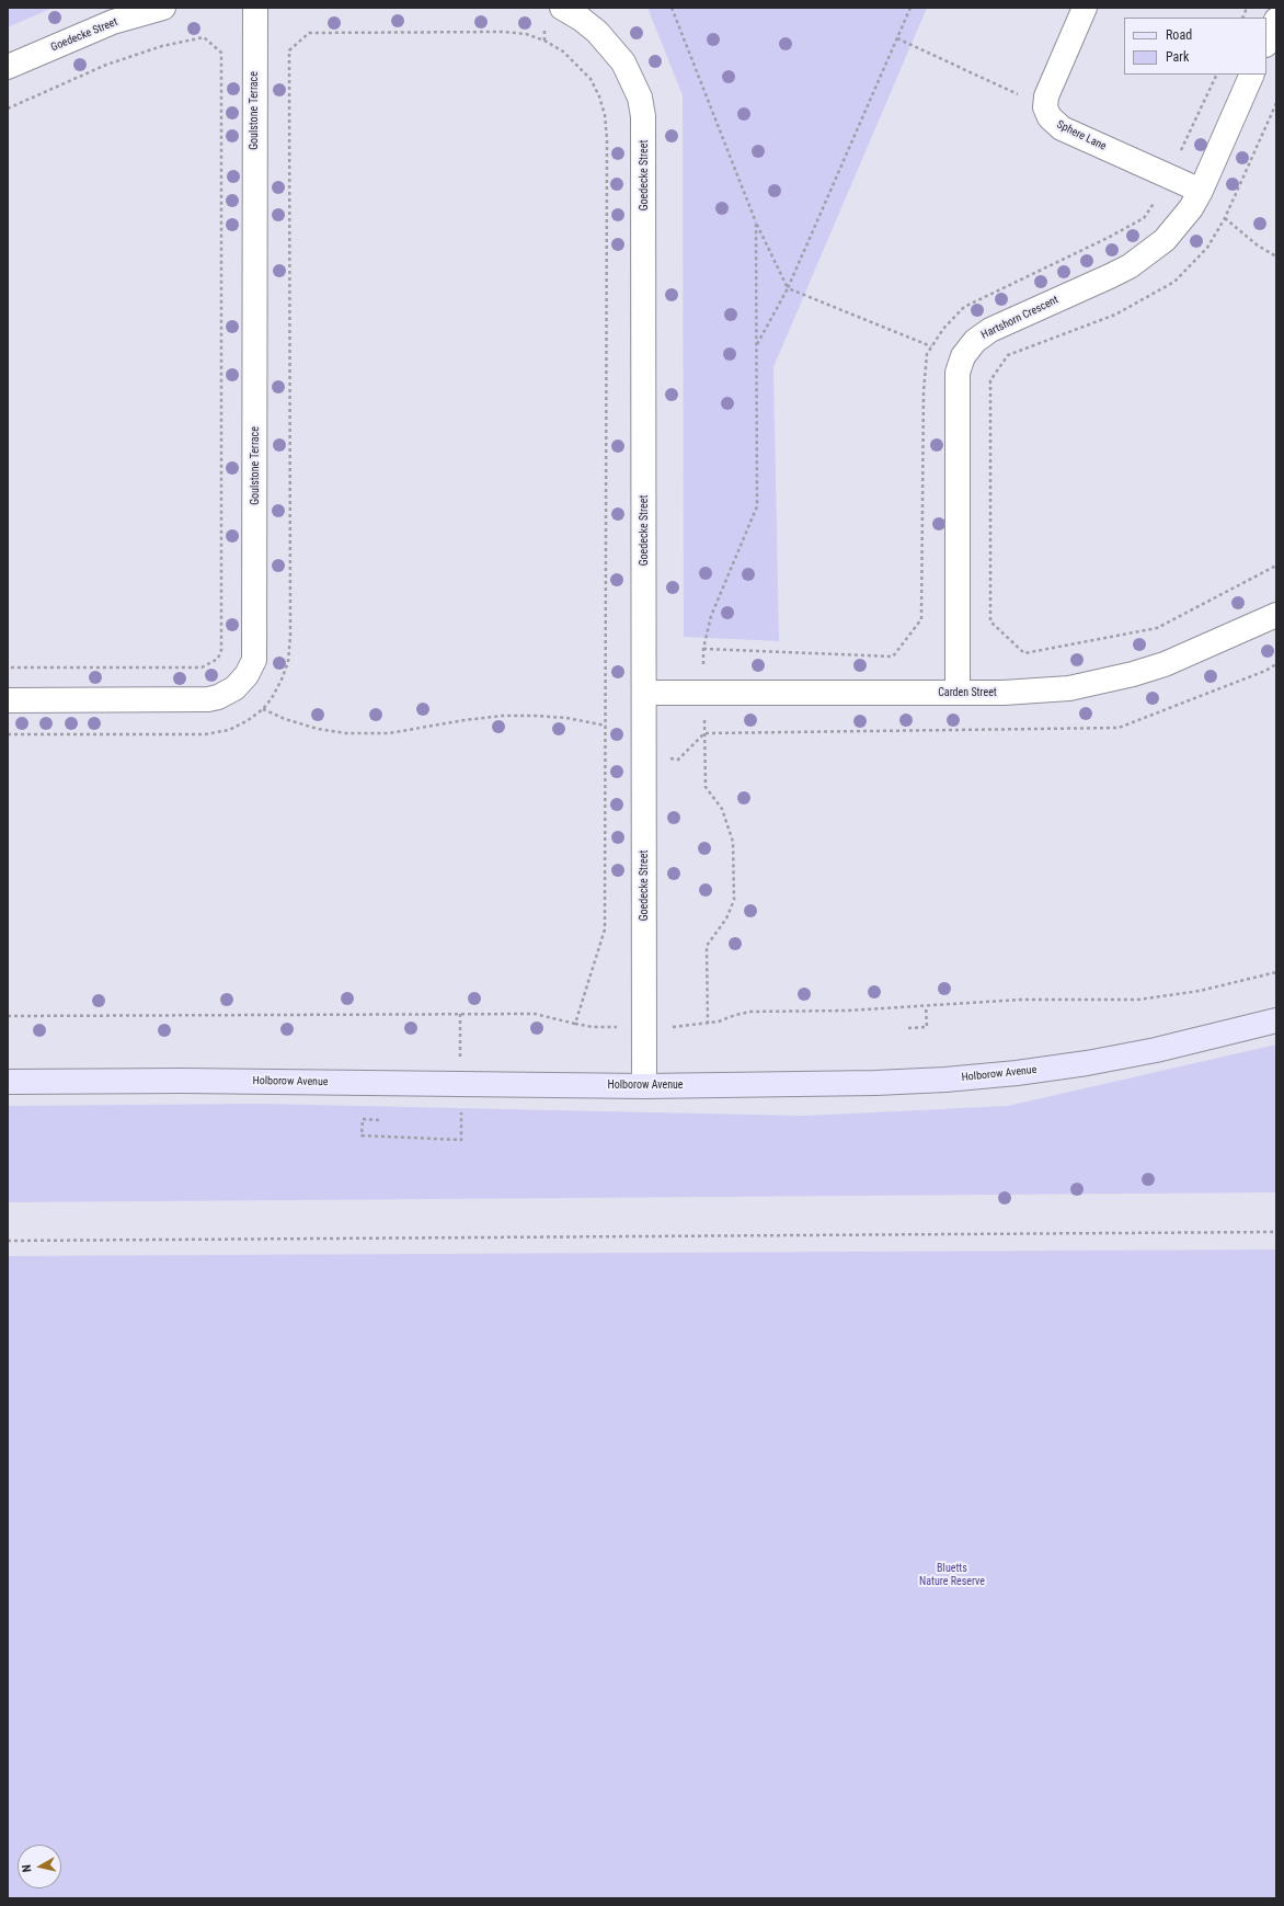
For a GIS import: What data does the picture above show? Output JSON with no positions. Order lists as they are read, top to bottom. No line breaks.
{"streets":{"main road":["Holborow Avenue"],"street":["Goedecke Street","Goulstone Terrace","Sphere Lane","Hartshorn Crescent","Carden Street"]},"crossings":[["Goedecke Street","Carden Street"],["Goedecke Street","Holborow Avenue"],["Sphere Lane","Hartshorn Crescent"],["Hartshorn Crescent","Carden Street"]],"parks":["Bluetts Nature Reserve"],"legend":["Road","Park"],"north":"left"}
